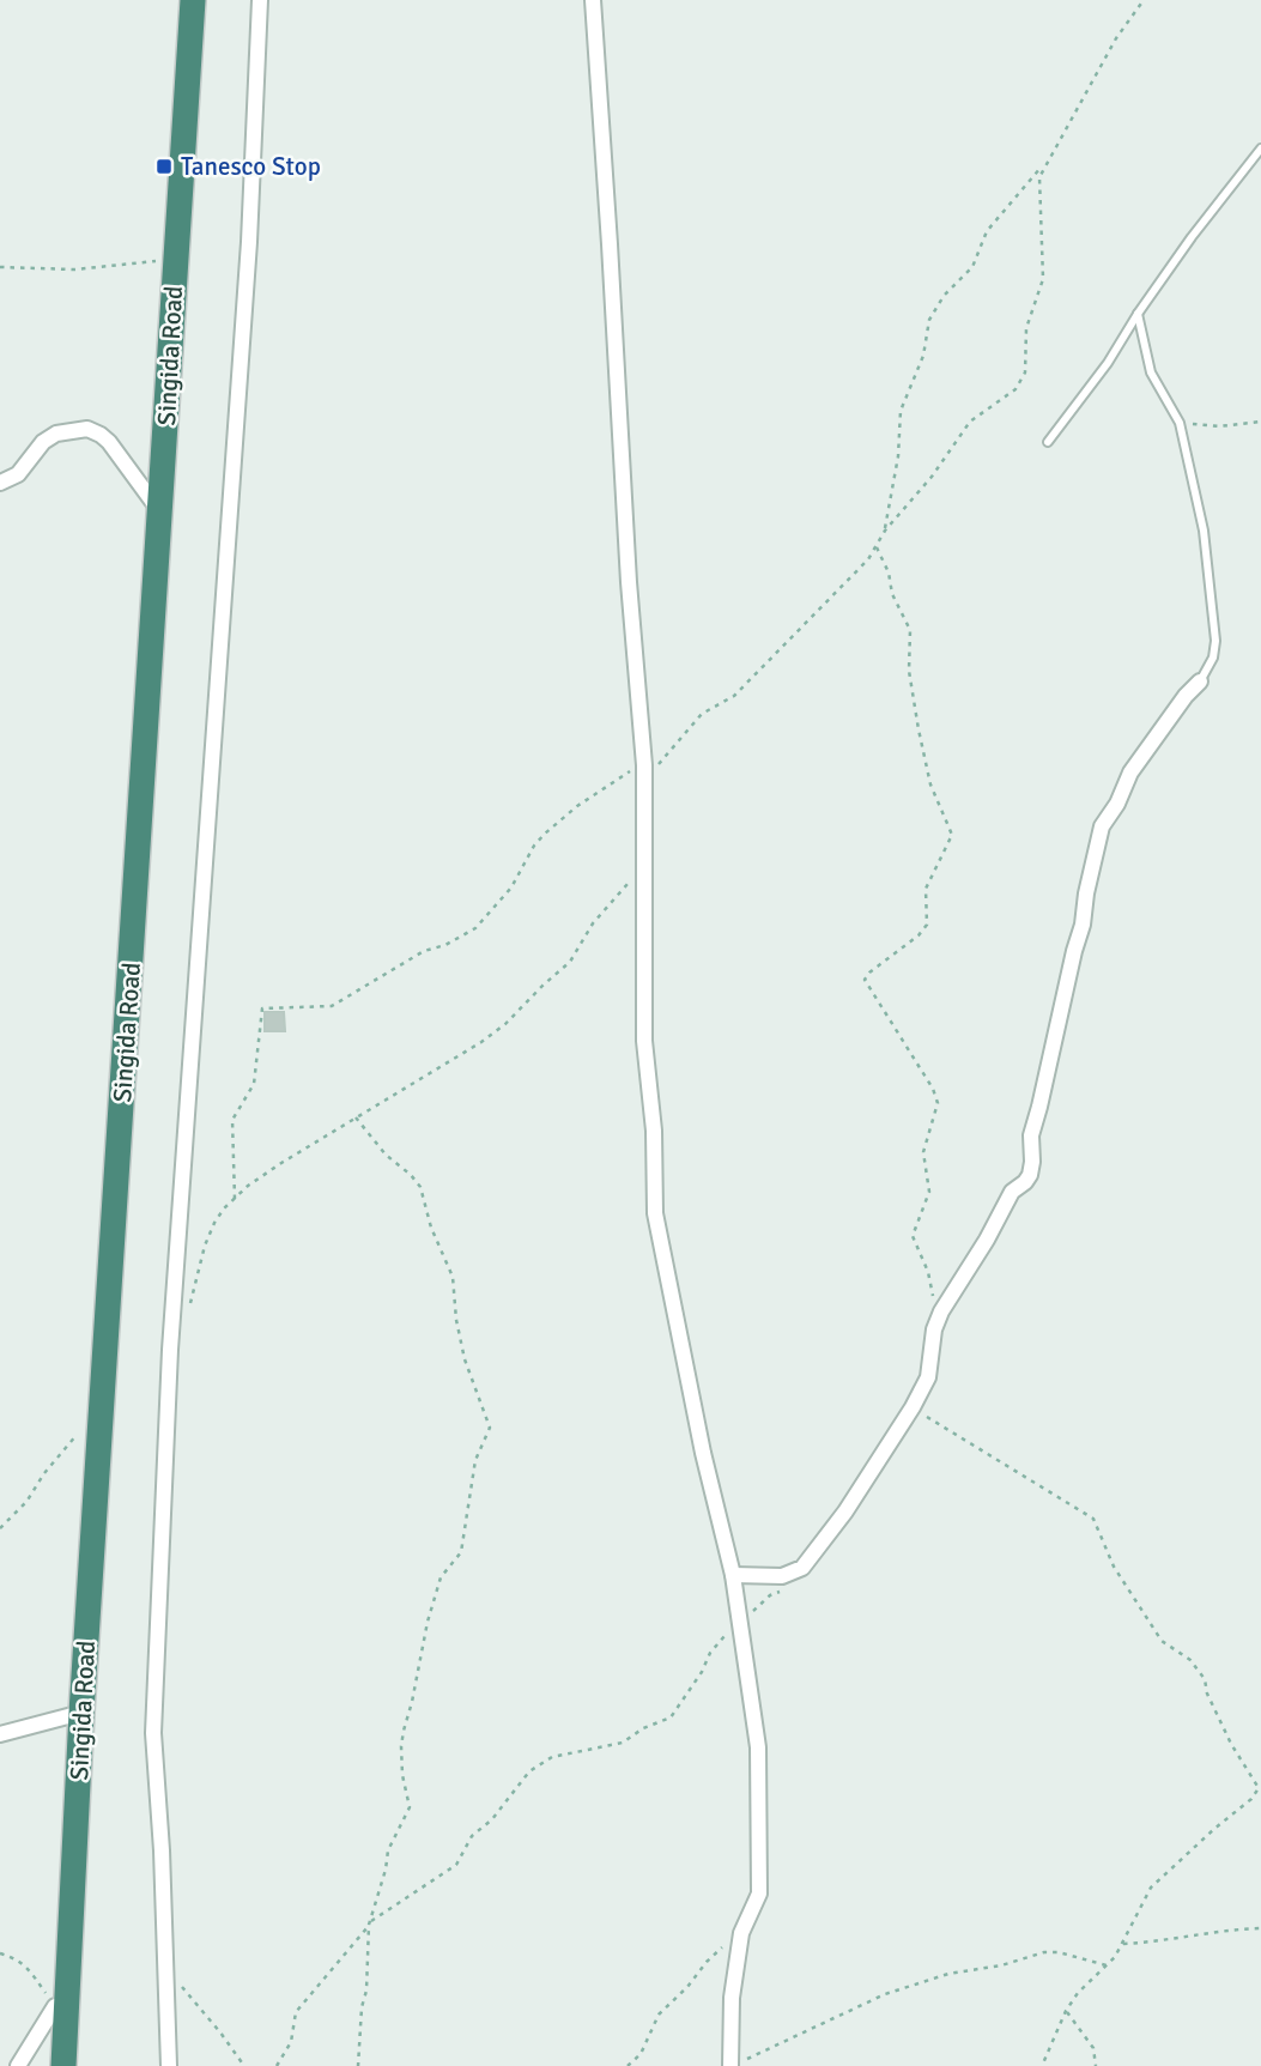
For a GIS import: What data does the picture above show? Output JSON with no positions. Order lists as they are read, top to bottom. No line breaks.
{"streets":{"highway":["Singida Road"]},"places":{"transit":["Tanesco Stop"]}}
